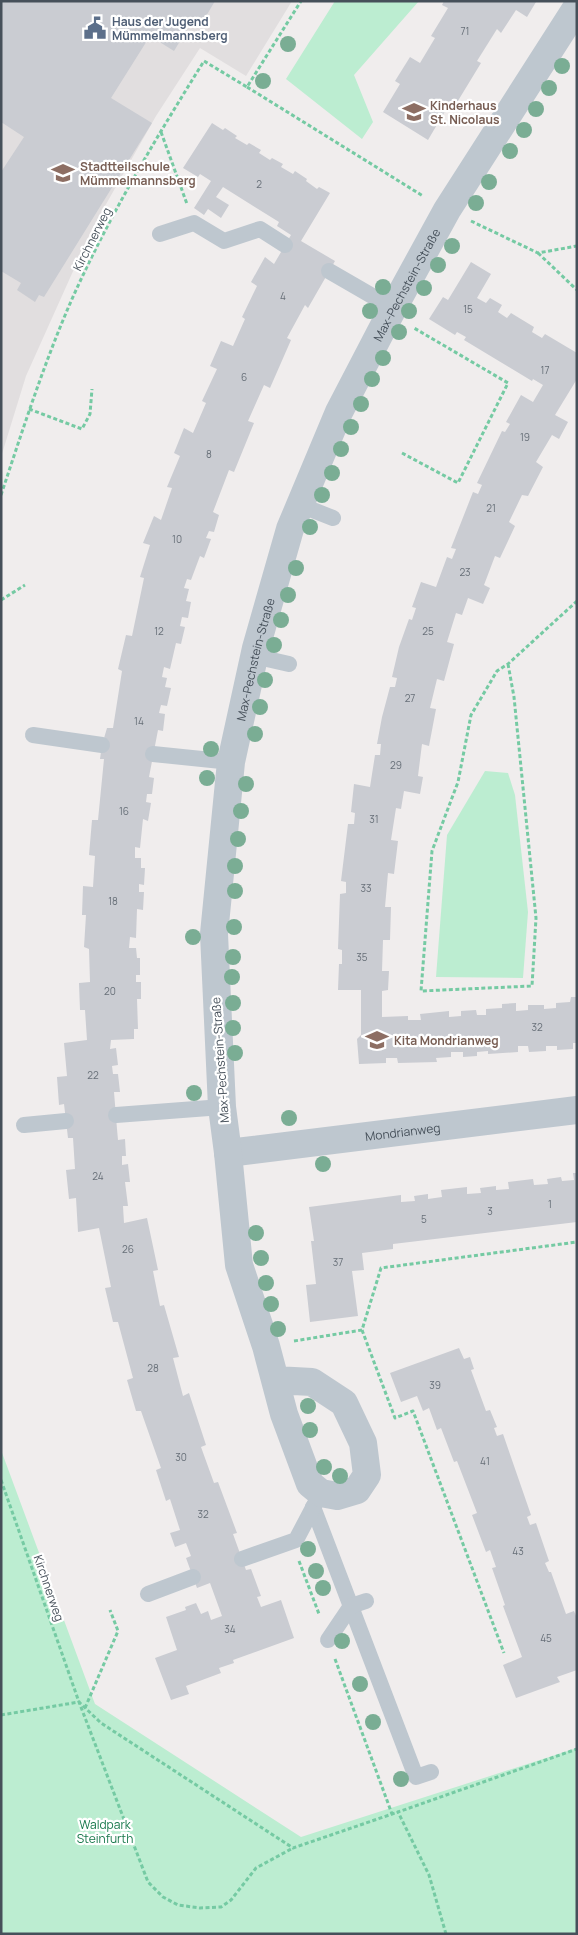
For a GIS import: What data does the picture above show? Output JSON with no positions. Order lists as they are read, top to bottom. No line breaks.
{"streets":{"street":["Max-Pechstein-Straße","Mondrianweg"],"path":["Kirchnerweg"]},"crossings":[["Max-Pechstein-Straße","Mondrianweg"]],"parks":["Waldpark Steinfurth"],"places":{"public building":["Haus der Jugend Mümmelmannsberg"],"school or university":["Kinderhaus St. Nicolaus","Stadtteilschule Mümmelmannsberg","Kita Mondrianweg"]},"house_numbers":["71","2","4","15","17","6","19","8","21","10","23","12","25","27","14","29","16","31","33","18","35","20","32","22","24","1","3","5","26","37","28","39","30","41","32","43","34","45"]}
